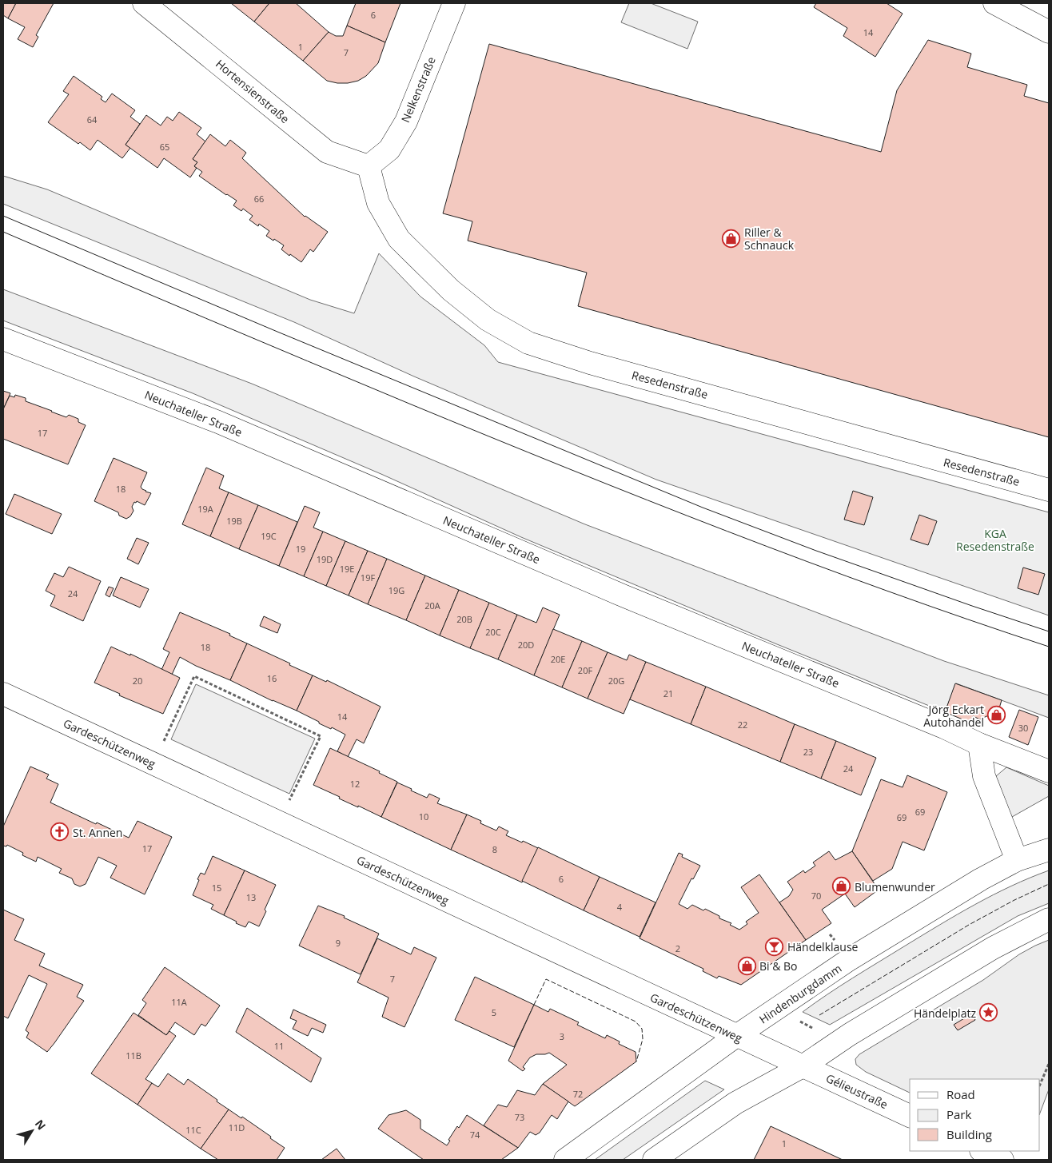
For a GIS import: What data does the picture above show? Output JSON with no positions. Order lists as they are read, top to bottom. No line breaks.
{"streets":{"street":["Nelkenstraße","Hortensienstraße","Resedenstraße","Neuchateller Straße","Gardeschützenweg","Hindenburgdamm","Gélieustraße"]},"crossings":[["Nelkenstraße","Hortensienstraße"],["Nelkenstraße","Resedenstraße"],["Hortensienstraße","Resedenstraße"],["Gardeschützenweg","Hindenburgdamm"],["Gardeschützenweg","Gélieustraße"]],"parks":["KGA Resedenstraße"],"places":{"shop":["Riller & Schnauck","Jörg Eckart Autohandel","Blumenwunder","Bi & Bo"],"church":["St. Annen"],"bar":["Händelklause"],"place":["Händelplatz"]},"house_numbers":["6","14","1","7","64","65","66","17","18","19A","19B","19C","19","19D","19E","19F","19G","24","20A","20B","20C","20D","18","20E","20F","16","20","20G","21","14","22","30","23","24","12","69","10","69","17","8","6","15","70","13","4","9","2","7","11A","5","3","11","11B","72","73","11D","11C","74","1"],"legend":["Road","Park","Building"],"north":"top right"}
